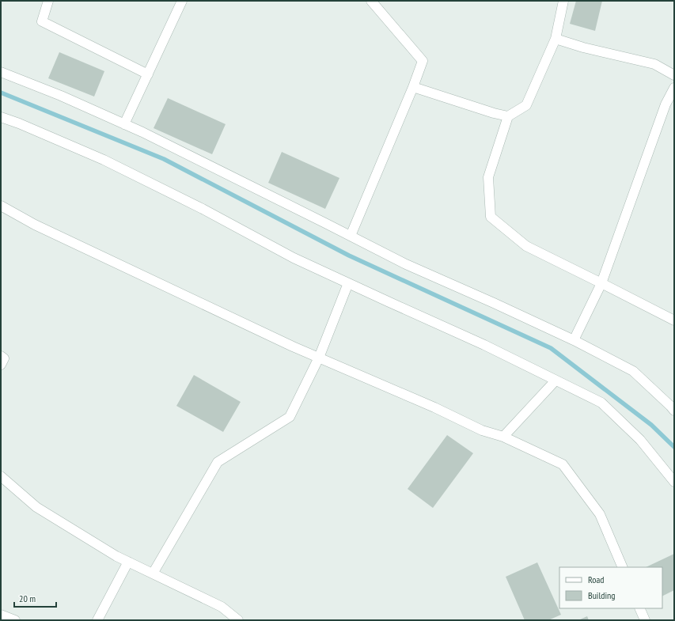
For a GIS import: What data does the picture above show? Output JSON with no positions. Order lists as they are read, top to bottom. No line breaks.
{"legend":["Road","Building"],"scale_bar":"20 m"}
